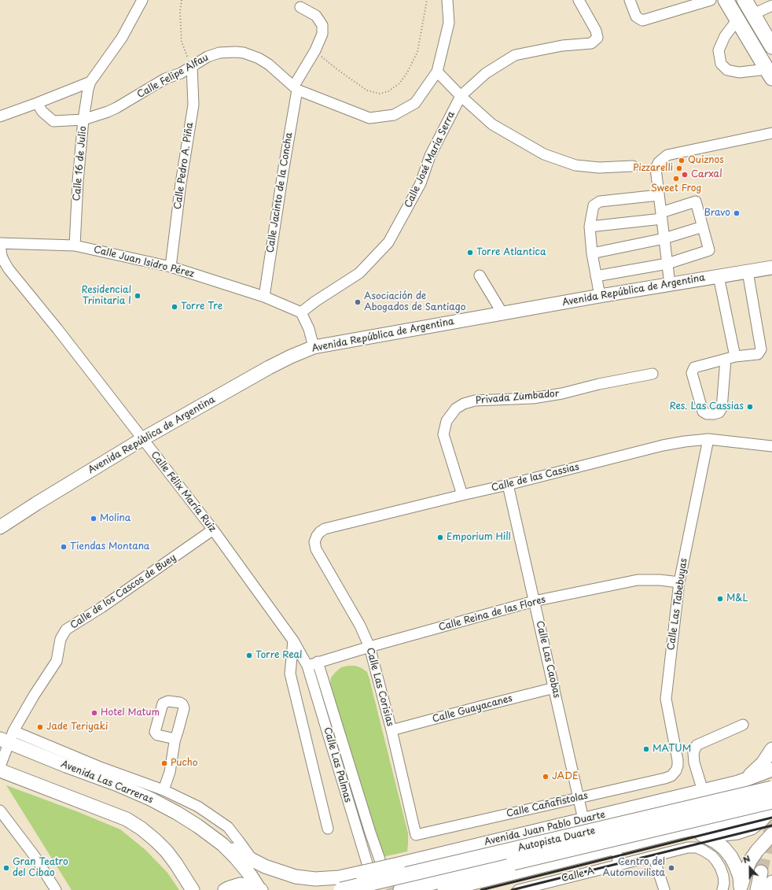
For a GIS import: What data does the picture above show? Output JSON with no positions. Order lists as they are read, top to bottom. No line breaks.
{"streets":{"highway":["Autopista Duarte"],"main road":["Avenida República de Argentina","Avenida Las Carreras","Avenida Juan Pablo Duarte"],"street":["Calle Felipe Alfau","Calle José María Serra","Calle 16 de Julio","Calle Pedro A. Piña","Calle Jacinto de la Concha","Calle Juan Isidro Pérez","Privada Zumbador","Calle de las Cassias","Calle Félix María Ruiz","Calle de los Cascos de Buey","Calle Las Tabebuyas","Calle Reina de las Flores","Calle Las Caobas","Calle Las Corisias","Calle Guayacanes","Calle Las Palmas","Calle Cañafistolas","Calle A"]},"crossings":[["Calle Felipe Alfau","Calle 16 de Julio"],["Calle Felipe Alfau","Calle Pedro A. Piña"],["Calle Felipe Alfau","Calle Jacinto de la Concha"],["Calle José María Serra","Calle Juan Isidro Pérez"],["Calle 16 de Julio","Calle Juan Isidro Pérez"],["Calle Pedro A. Piña","Calle Juan Isidro Pérez"],["Calle Jacinto de la Concha","Calle Juan Isidro Pérez"],["Calle Juan Isidro Pérez","Calle Félix María Ruiz"],["Avenida República de Argentina","Calle Félix María Ruiz"],["Privada Zumbador","Calle de las Cassias"],["Calle de las Cassias","Calle Las Tabebuyas"],["Calle de las Cassias","Calle Las Caobas"],["Calle de las Cassias","Calle Las Corisias"],["Calle Félix María Ruiz","Calle de los Cascos de Buey"],["Calle Félix María Ruiz","Calle Reina de las Flores"],["Calle Félix María Ruiz","Calle Las Palmas"],["Calle de los Cascos de Buey","Avenida Las Carreras"],["Calle Las Tabebuyas","Calle Reina de las Flores"],["Calle Las Tabebuyas","Calle Cañafistolas"],["Calle Reina de las Flores","Calle Las Caobas"],["Calle Reina de las Flores","Calle Las Corisias"],["Calle Reina de las Flores","Calle Las Palmas"],["Calle Las Caobas","Calle Guayacanes"],["Calle Las Caobas","Calle Cañafistolas"],["Calle Las Caobas","Avenida Juan Pablo Duarte"],["Calle Las Corisias","Calle Guayacanes"],["Calle Las Corisias","Calle Cañafistolas"],["Calle Las Palmas","Avenida Juan Pablo Duarte"],["Avenida Las Carreras","Avenida Juan Pablo Duarte"]],"places":["Quiznos","Pizzarelli","Carxal","Sweet Frog","Bravo","Torre Atlantica","Residencial Trinitaria I","Asociación de Abogados de Santiago","Torre Tre","Res. Las Cassias","Molina","Emporium Hill","Tiendas Montana","M&L","Torre Real","Hotel Matum","Jade Teriyaki","MATUM","Pucho","JADE","Gran Teatro del Cibao","Centro del Automovilista"],"north":"top"}
